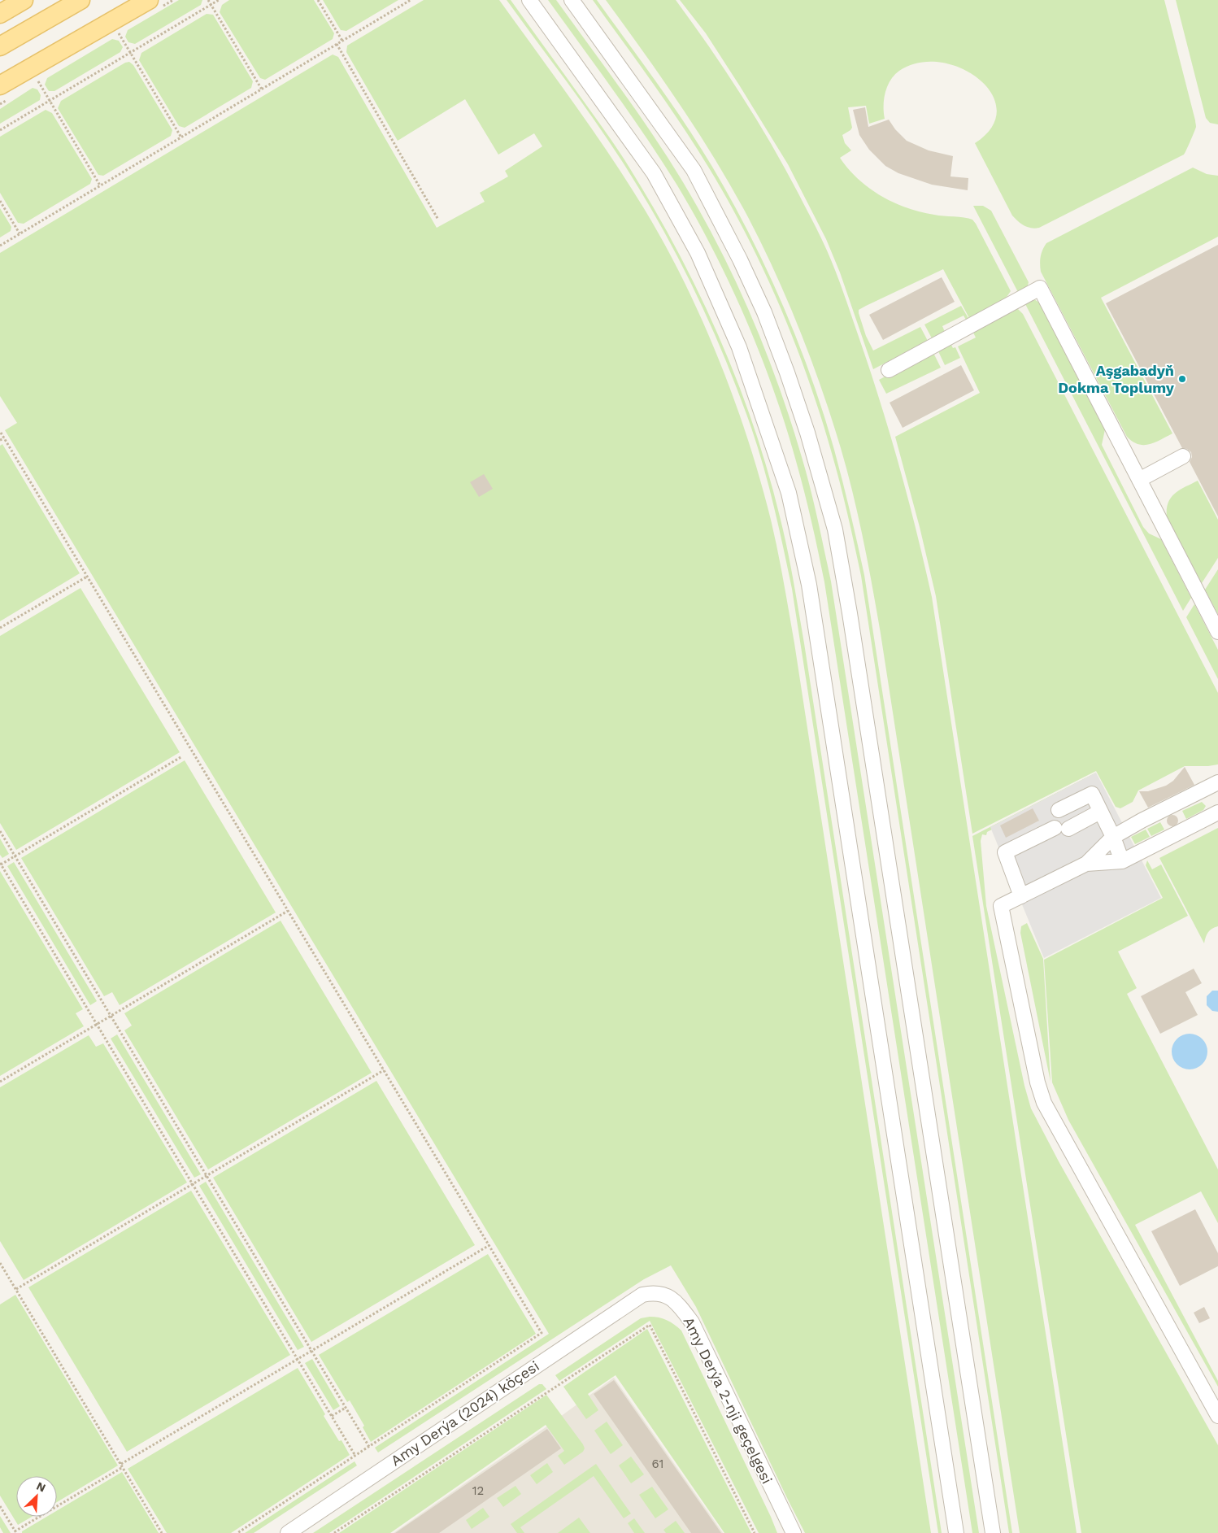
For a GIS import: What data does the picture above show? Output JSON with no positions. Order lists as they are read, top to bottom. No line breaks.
{"streets":{"street":["Amy Derýa 2-nji geçelgesi","Amy Derýa (2024) köçesi"]},"crossings":[["Amy Derýa 2-nji geçelgesi","Amy Derýa (2024) köçesi"]],"places":["Aşgabadyň Dokma Toplumy"],"house_numbers":["61","12"],"north":"top right"}
